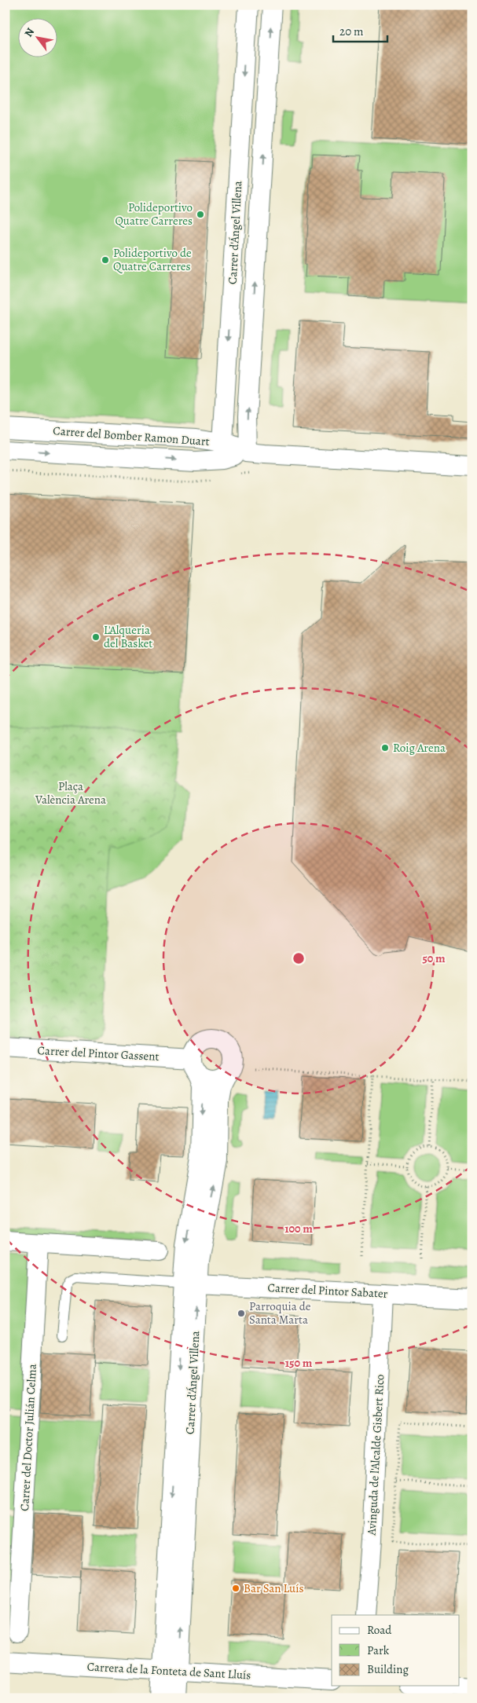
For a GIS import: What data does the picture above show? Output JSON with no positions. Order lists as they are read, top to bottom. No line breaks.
{"streets":{"street":["Carrer d'Ángel Villena","Carrer del Bomber Ramon Duart","Carrer del Pintor Gassent","Carrer del Pintor Sabater","Carrer del Doctor Julián Celma","Avinguda de l'Alcalde Gisbert Rico","Carrera de la Fonteta de Sant Lluís"]},"crossings":[["Carrer d'Ángel Villena","Carrer del Bomber Ramon Duart"],["Carrer d'Ángel Villena","Carrer del Pintor Gassent"],["Carrer d'Ángel Villena","Carrer del Pintor Sabater"],["Carrer d'Ángel Villena","Carrera de la Fonteta de Sant Lluís"],["Carrer del Pintor Sabater","Avinguda de l'Alcalde Gisbert Rico"]],"parks":["Plaça València Arena"],"places":["Polideportivo Quatre Carreres","Polideportivo de Quatre Carreres","L'Alqueria del Basket","Roig Arena","Parroquia de Santa Marta","Bar San Luís"],"legend":["Road","Park","Building"],"scale_bar":"20 m","north":"top left","rings":["50 m","100 m","150 m"]}
